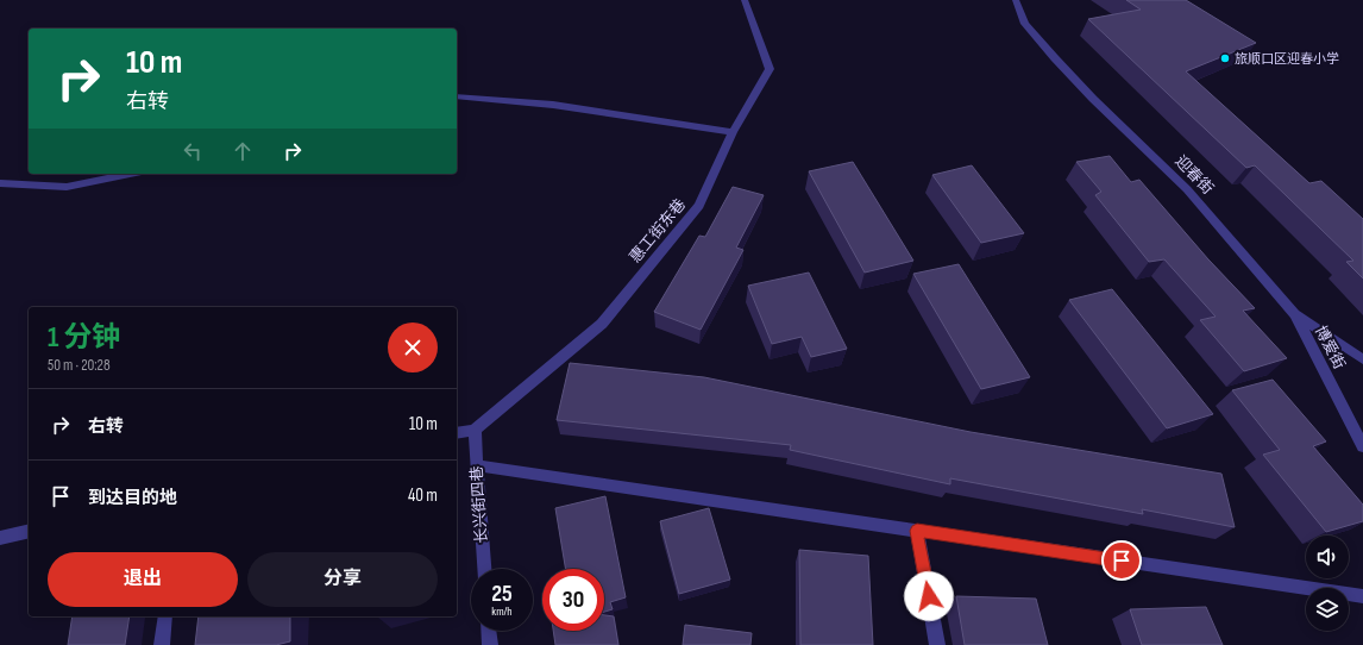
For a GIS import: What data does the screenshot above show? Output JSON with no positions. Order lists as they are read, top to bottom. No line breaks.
{"streets":{"street":["迎春街","惠工街东巷","博爱街","长兴街四巷"]},"crossings":[["迎春街","博爱街"],["惠工街东巷","长兴街四巷"]],"places":["旅顺口区迎春小学"],"page":{"turn":["10 m","右转"],"heading":["1 分钟","50 m · 20:28"],"list":[{"name":"右转","value":"10 m"},{"name":"到达目的地","value":"40 m"}],"buttons":["退出","分享"],"speed":"25 km/h","limit":"30"}}
